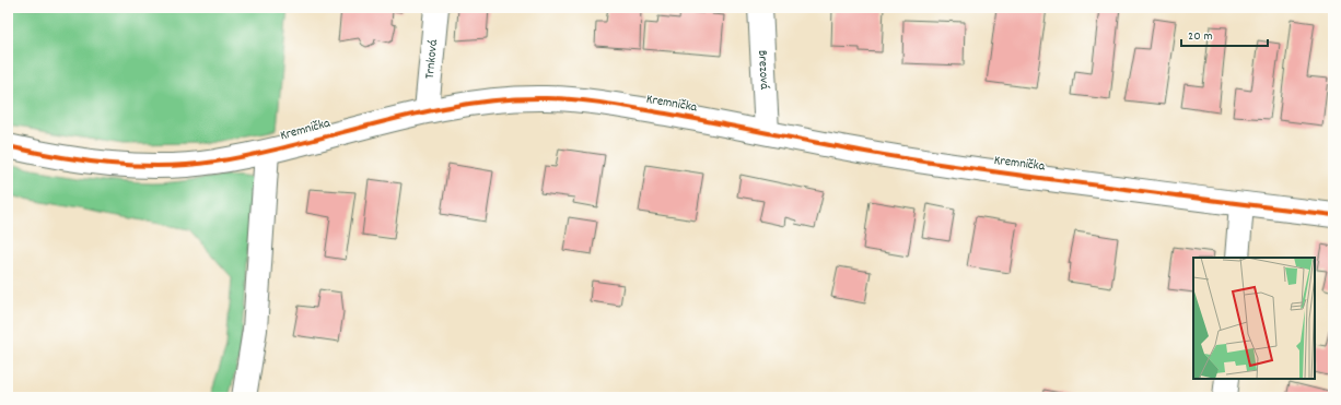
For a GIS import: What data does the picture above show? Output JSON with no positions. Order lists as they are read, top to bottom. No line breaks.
{"streets":{"street":["Trnková","Brezová","Kremnička"]},"crossings":[["Trnková","Kremnička"],["Brezová","Kremnička"]],"scale_bar":"20 m"}
